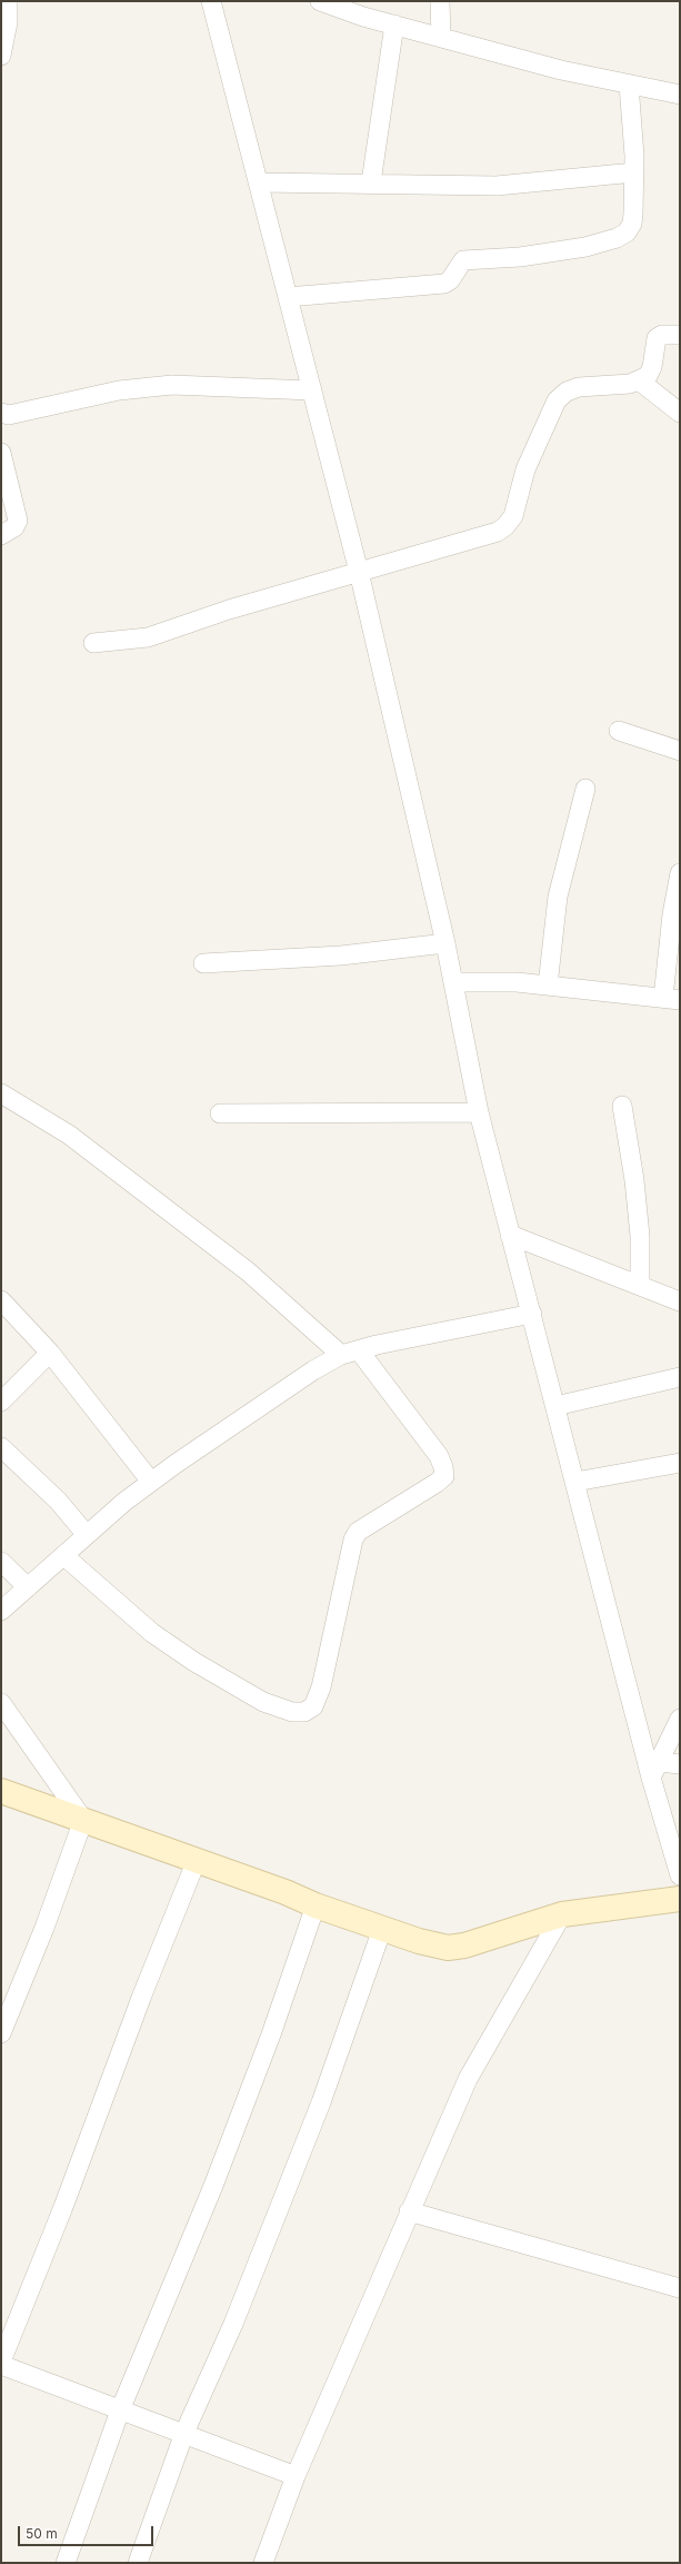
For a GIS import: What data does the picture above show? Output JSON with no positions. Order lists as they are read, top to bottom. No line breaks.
{"scale_bar":"50 m"}
